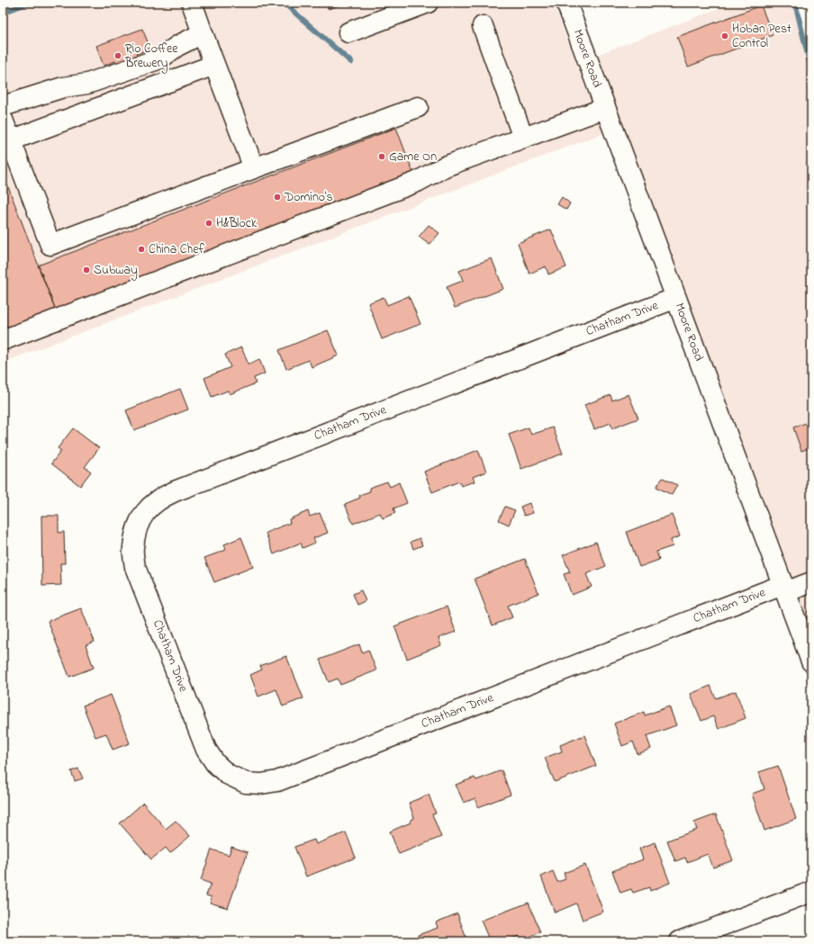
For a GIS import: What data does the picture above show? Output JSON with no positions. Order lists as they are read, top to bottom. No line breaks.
{"streets":{"street":["Moore Road","Chatham Drive"]},"crossings":[["Moore Road","Chatham Drive"]],"places":["Hoban Pest Control","Rio Coffee Brewery","Game On","Domino's","H&Block","China Chef","Subway"]}
